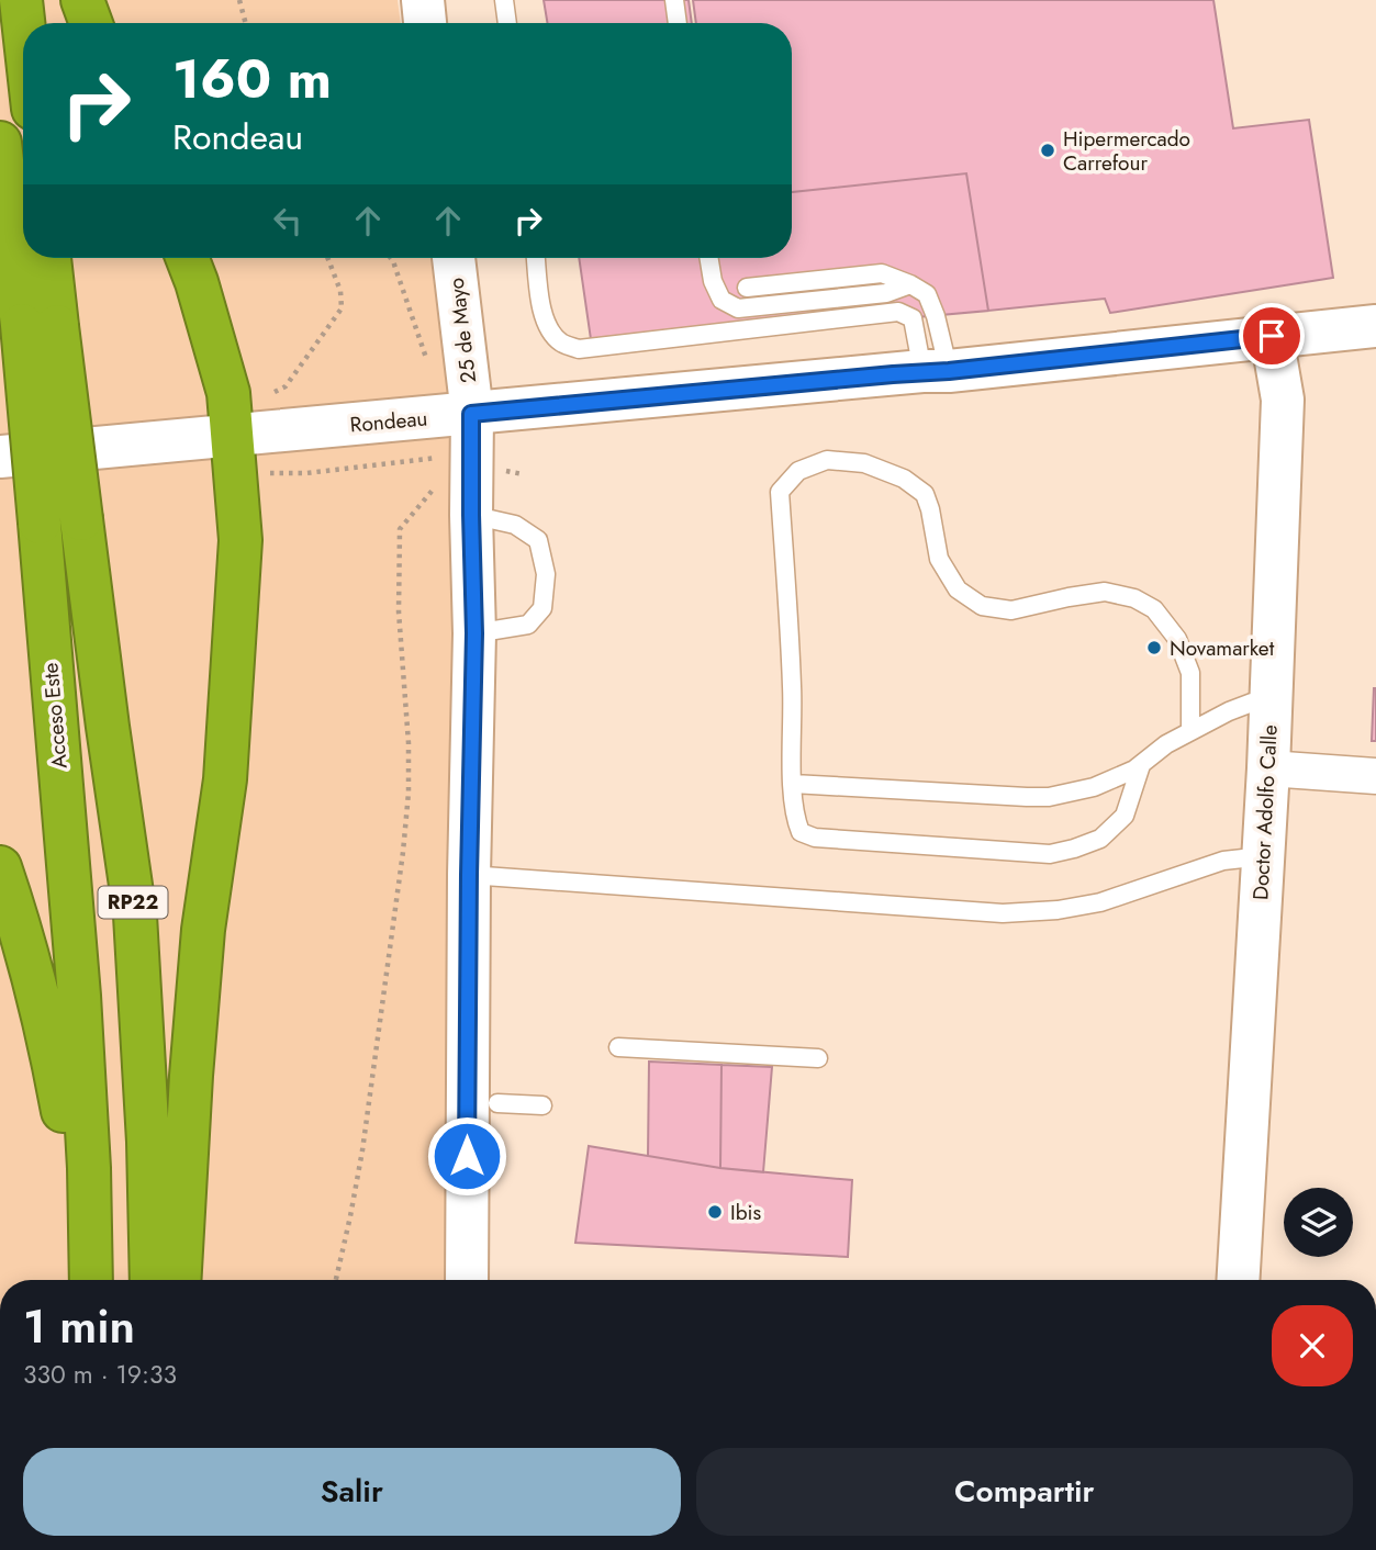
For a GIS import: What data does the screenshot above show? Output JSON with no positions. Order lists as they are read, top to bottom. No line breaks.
{"streets":{"highway":["Acceso Este","RP22"],"street":["25 de Mayo","Rondeau","Doctor Adolfo Calle"]},"crossings":[["25 de Mayo","Rondeau"],["Rondeau","Doctor Adolfo Calle"]],"places":["Hipermercado Carrefour","Novamarket","Ibis"],"page":{"turn":["160 m","Rondeau"],"heading":["1 min","330 m · 19:33"],"buttons":["Salir","Compartir"]}}
